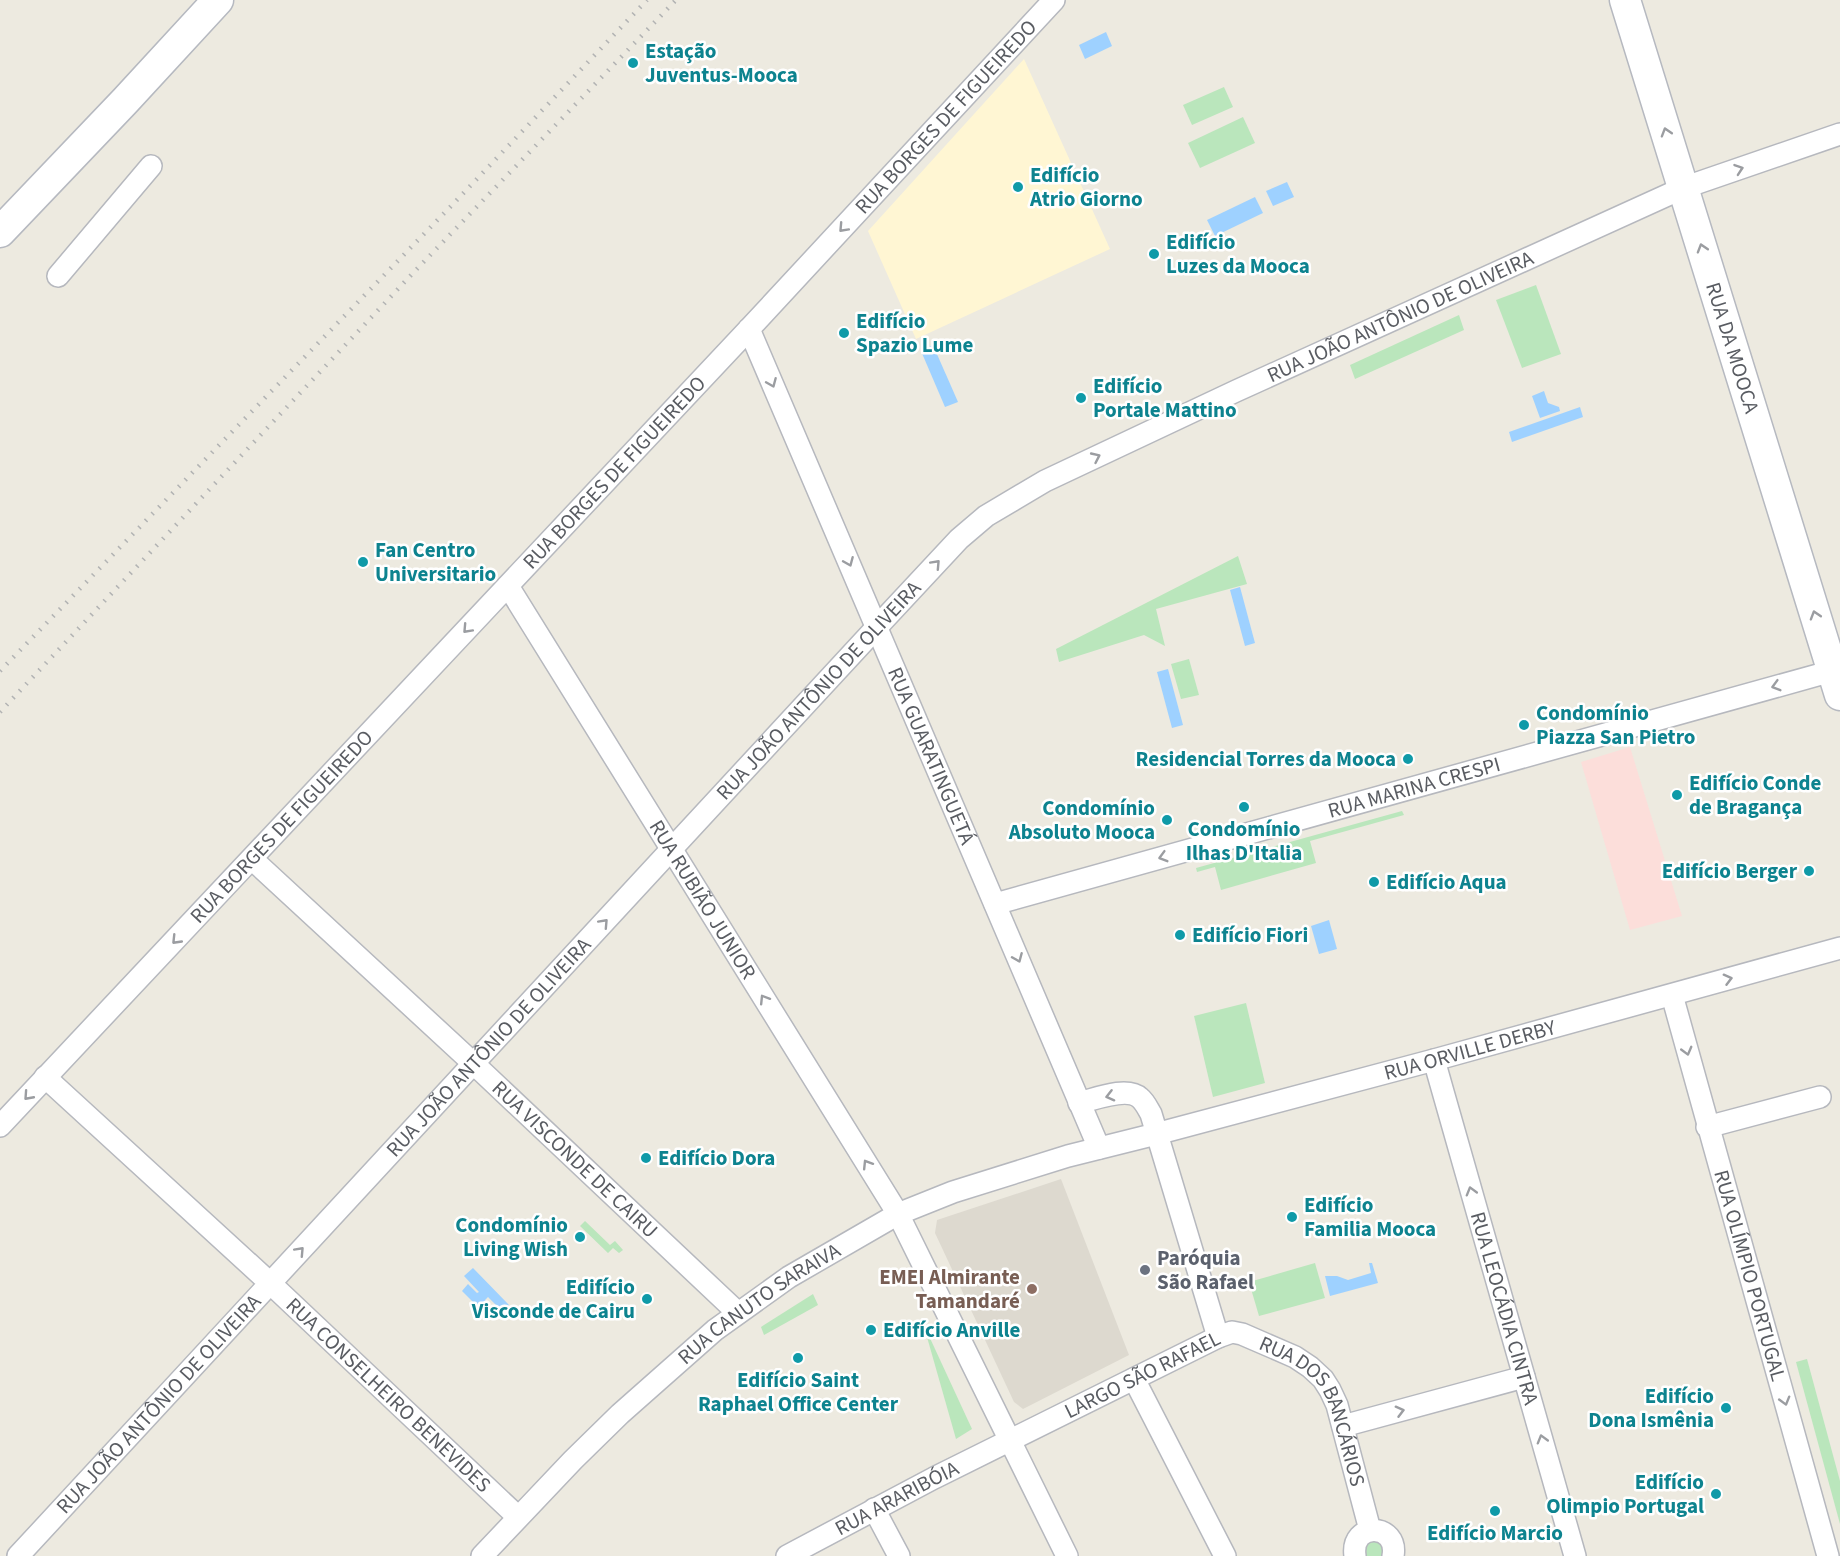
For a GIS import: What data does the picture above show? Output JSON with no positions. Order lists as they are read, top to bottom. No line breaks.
{"streets":{"main road":["RUA DA MOOCA"],"street":["RUA BORGES DE FIGUEIREDO","RUA JOÃO ANTÔNIO DE OLIVEIRA","RUA GUARATINGUETÁ","RUA MARINA CRESPI","RUA RUBIÃO JUNIOR","RUA ORVILLE DERBY","RUA VISCONDE DE CAIRU","RUA OLÍMPIO PORTUGAL","RUA CANUTO SARAIVA","RUA LEOCÁDIA CINTRA","LARGO SÃO RAFAEL","RUA CONSELHEIRO BENEVIDES","RUA DOS BANCÁRIOS","RUA ARARIBÓIA"]},"crossings":[["RUA BORGES DE FIGUEIREDO","RUA GUARATINGUETÁ"],["RUA BORGES DE FIGUEIREDO","RUA RUBIÃO JUNIOR"],["RUA BORGES DE FIGUEIREDO","RUA VISCONDE DE CAIRU"],["RUA BORGES DE FIGUEIREDO","RUA CONSELHEIRO BENEVIDES"],["RUA JOÃO ANTÔNIO DE OLIVEIRA","RUA DA MOOCA"],["RUA JOÃO ANTÔNIO DE OLIVEIRA","RUA GUARATINGUETÁ"],["RUA JOÃO ANTÔNIO DE OLIVEIRA","RUA RUBIÃO JUNIOR"],["RUA JOÃO ANTÔNIO DE OLIVEIRA","RUA VISCONDE DE CAIRU"],["RUA JOÃO ANTÔNIO DE OLIVEIRA","RUA CONSELHEIRO BENEVIDES"],["RUA DA MOOCA","RUA MARINA CRESPI"],["RUA GUARATINGUETÁ","RUA MARINA CRESPI"],["RUA GUARATINGUETÁ","RUA ORVILLE DERBY"],["RUA GUARATINGUETÁ","RUA CANUTO SARAIVA"],["RUA GUARATINGUETÁ","LARGO SÃO RAFAEL"],["RUA RUBIÃO JUNIOR","RUA CANUTO SARAIVA"],["RUA ORVILLE DERBY","RUA OLÍMPIO PORTUGAL"],["RUA ORVILLE DERBY","RUA CANUTO SARAIVA"],["RUA ORVILLE DERBY","RUA LEOCÁDIA CINTRA"],["RUA ORVILLE DERBY","LARGO SÃO RAFAEL"],["RUA VISCONDE DE CAIRU","RUA CANUTO SARAIVA"],["RUA CANUTO SARAIVA","RUA CONSELHEIRO BENEVIDES"],["LARGO SÃO RAFAEL","RUA DOS BANCÁRIOS"],["LARGO SÃO RAFAEL","RUA ARARIBÓIA"]],"one_way":["RUA BORGES DE FIGUEIREDO","RUA JOÃO ANTÔNIO DE OLIVEIRA","RUA DA MOOCA","RUA GUARATINGUETÁ","RUA MARINA CRESPI","RUA RUBIÃO JUNIOR","RUA OLÍMPIO PORTUGAL","RUA LEOCÁDIA CINTRA"],"places":["Estação Juventus-Mooca","Edifício Atrio Giorno","Edifício Luzes da Mooca","Edifício Spazio Lume","Edifício Portale Mattino","Fan Centro Universitario","Condomínio Piazza San Pietro","Residencial Torres da Mooca","Edifício Conde de Bragança","Condomínio Ilhas D'Italia","Condomínio Absoluto Mooca","Edifício Berger","Edifício Aqua","Edifício Fiori","Edifício Dora","Edifício Familia Mooca","Condomínio Living Wish","Paróquia São Rafael","EMEI Almirante Tamandaré","Edifício Visconde de Cairu","Edifício Anville","Edifício Saint Raphael Office Center","Edifício Dona Ismênia","Edifício Olimpio Portugal","Edifício Marcio"]}
